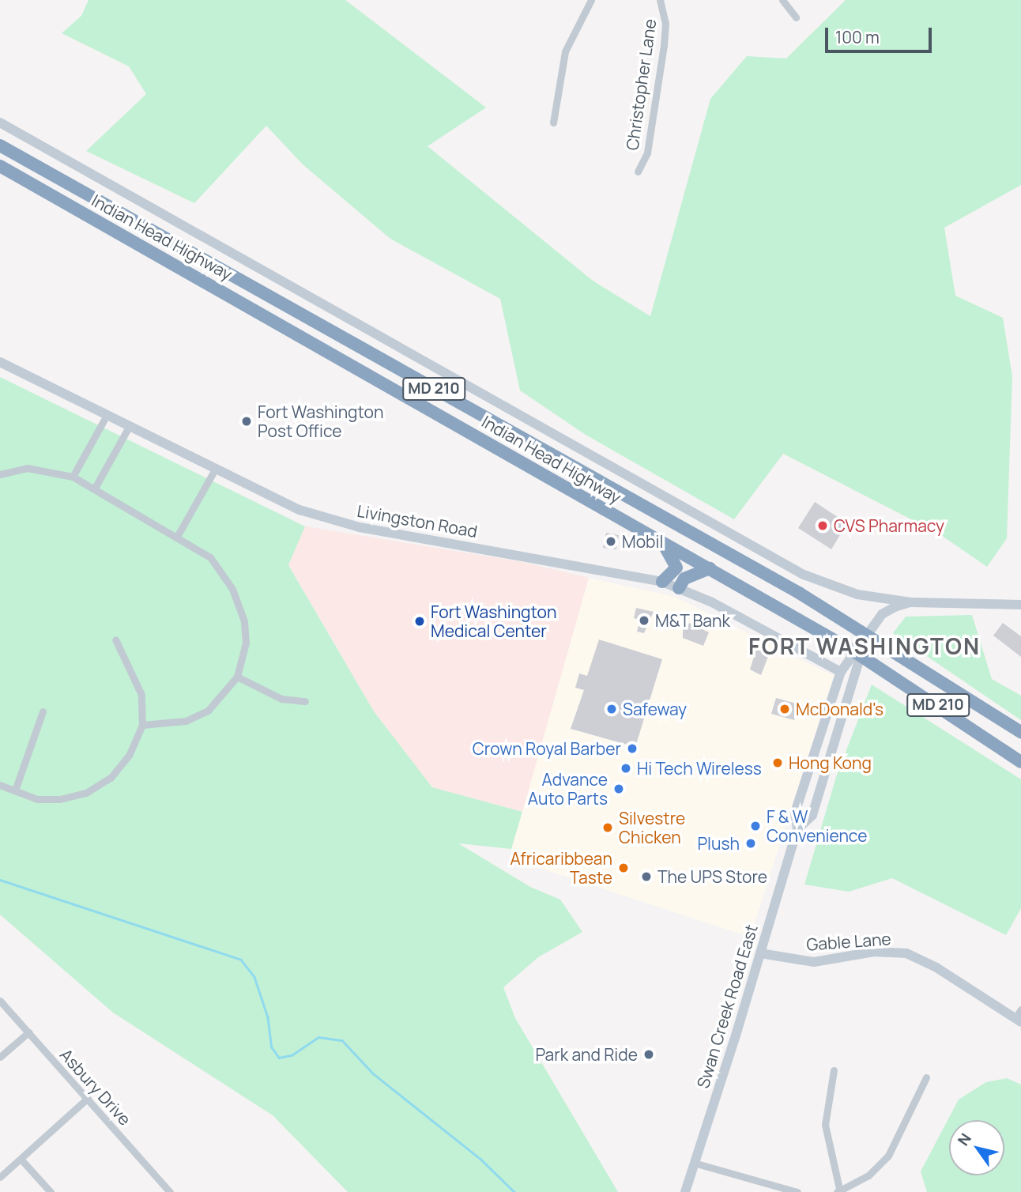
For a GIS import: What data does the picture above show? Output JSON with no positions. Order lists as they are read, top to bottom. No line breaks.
{"streets":{"highway":["Indian Head Highway","MD 210"],"main road":["Livingston Road","Gable Lane","Swan Creek Road East"],"street":["Christopher Lane","Asbury Drive"]},"crossings":[["Indian Head Highway","Swan Creek Road East"],["Livingston Road","Swan Creek Road East"],["Gable Lane","Swan Creek Road East"]],"districts":["FORT WASHINGTON"],"places":["Fort Washington Post Office","CVS Pharmacy","Mobil","M&T Bank","Fort Washington Medical Center","Safeway","McDonald's","Crown Royal Barber","Hong Kong","Hi Tech Wireless","Advance Auto Parts","F & W Convenience","Silvestre Chicken","Plush","Africaribbean Taste","The UPS Store","Park and Ride"],"scale_bar":"100 m","north":"top left"}
